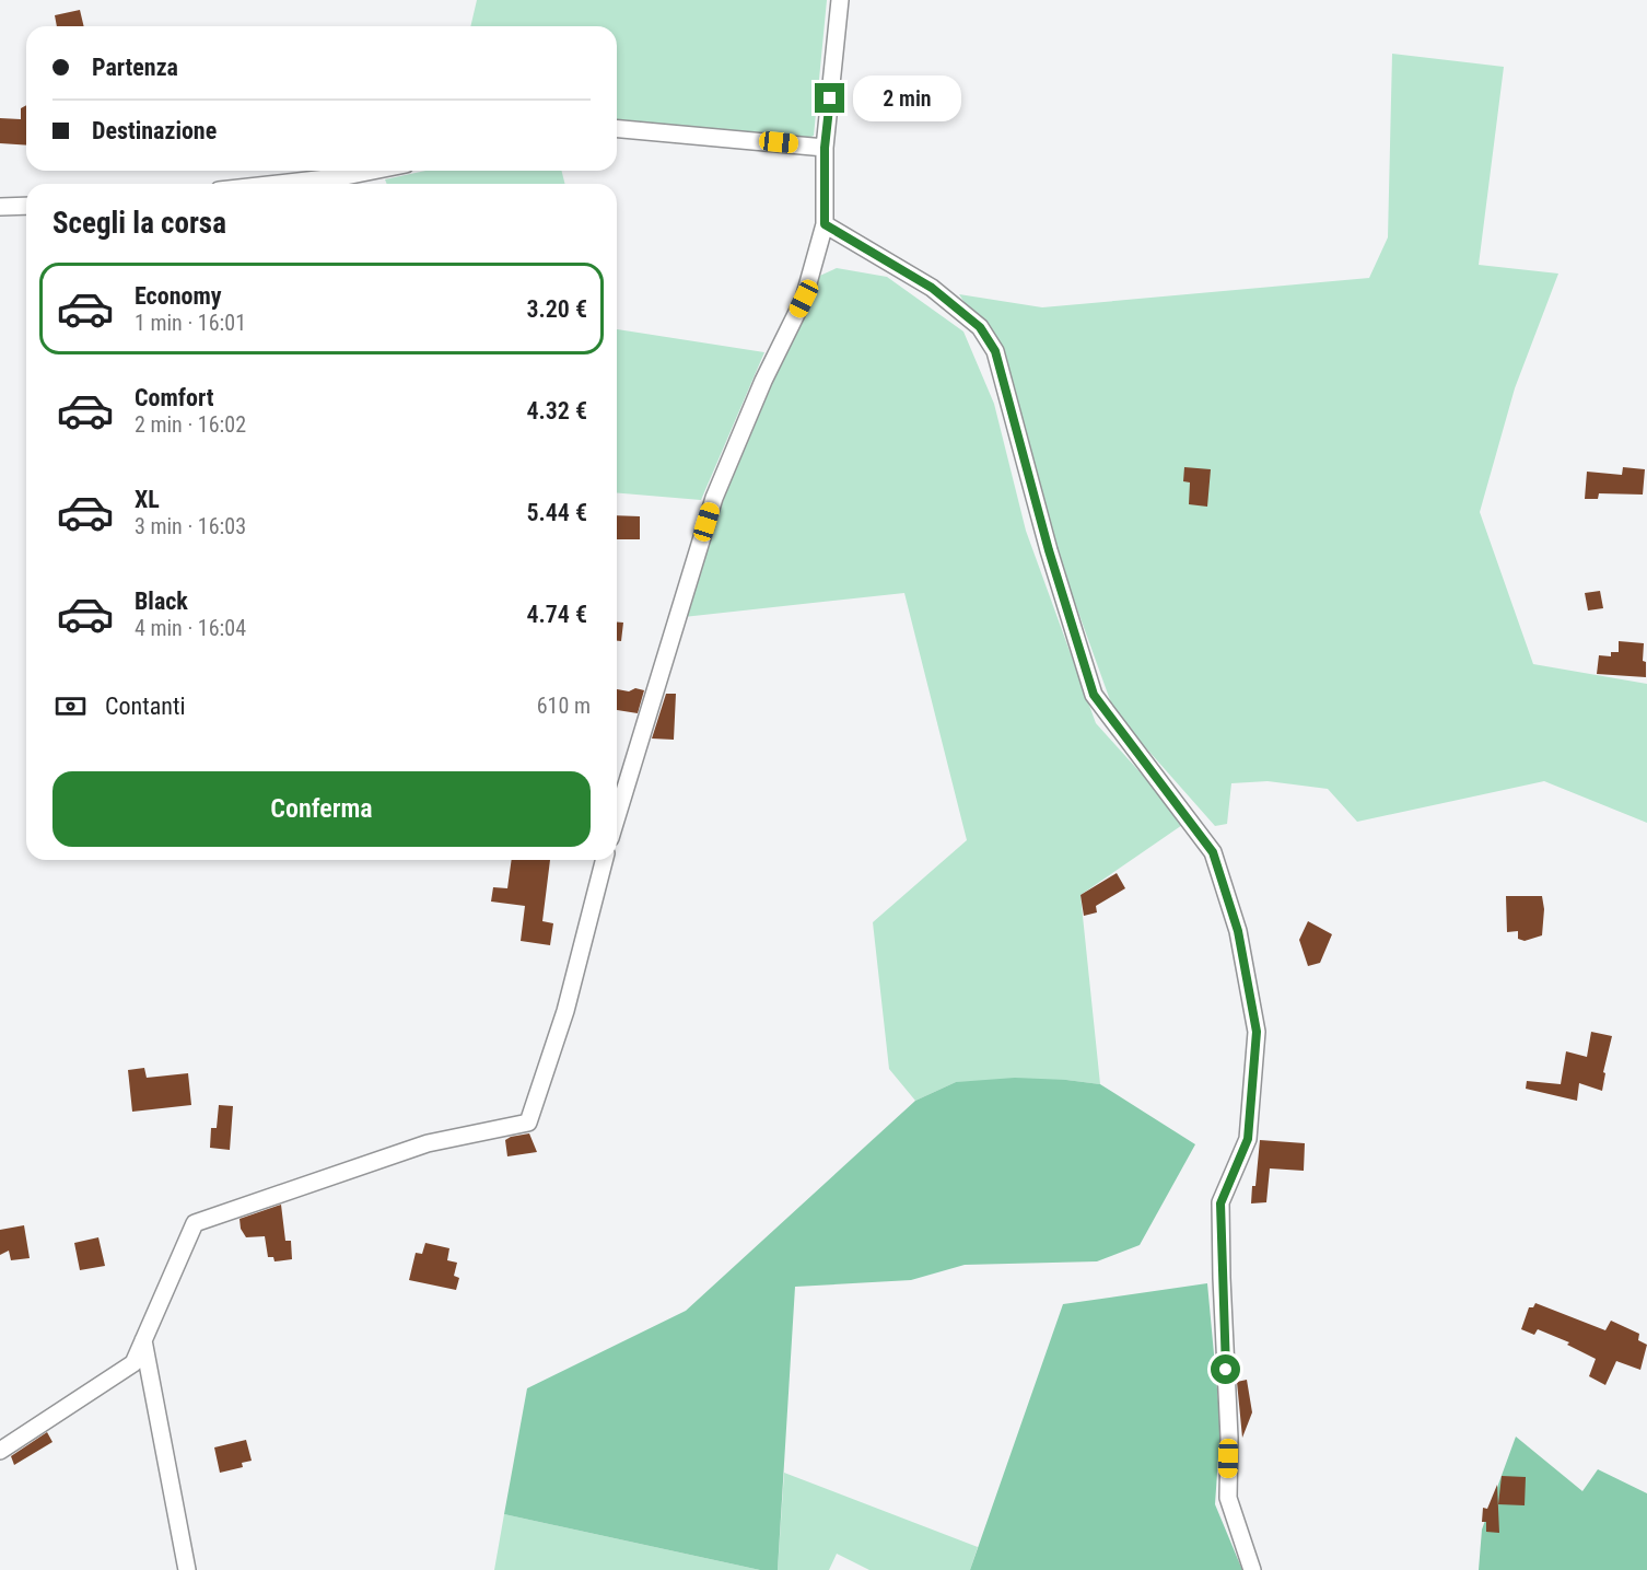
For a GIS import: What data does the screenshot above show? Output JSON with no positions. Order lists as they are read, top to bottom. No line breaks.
{"page":{"banner":["Partenza","Destinazione"],"bubble":"2 min","heading":"Scegli la corsa","list":[{"name":"Economy","note":"1 min · 16:01","value":"3.20 €"},{"name":"Comfort","note":"2 min · 16:02","value":"4.32 €"},{"name":"XL","note":"3 min · 16:03","value":"5.44 €"},{"name":"Black","note":"4 min · 16:04","value":"4.74 €"}],"pay":["Contanti","610 m"],"buttons":"Conferma"}}
